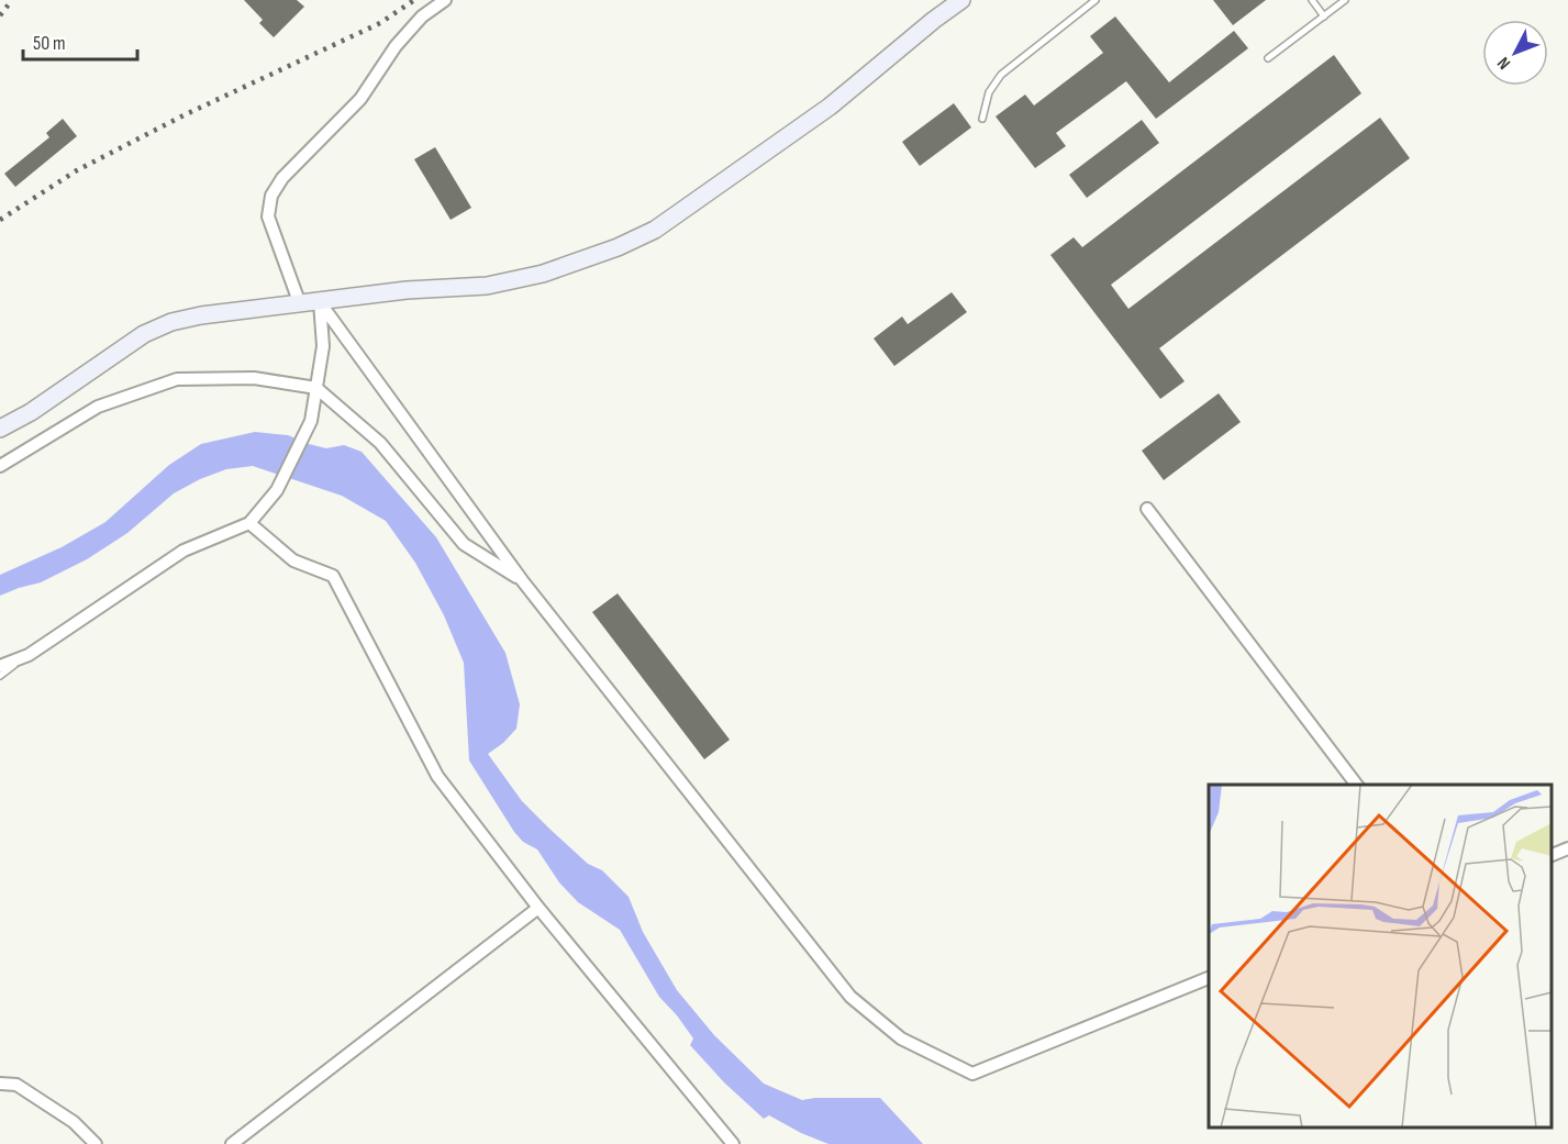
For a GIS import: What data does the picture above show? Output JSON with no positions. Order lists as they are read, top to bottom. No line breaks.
{"scale_bar":"50 m","north":"bottom left"}
